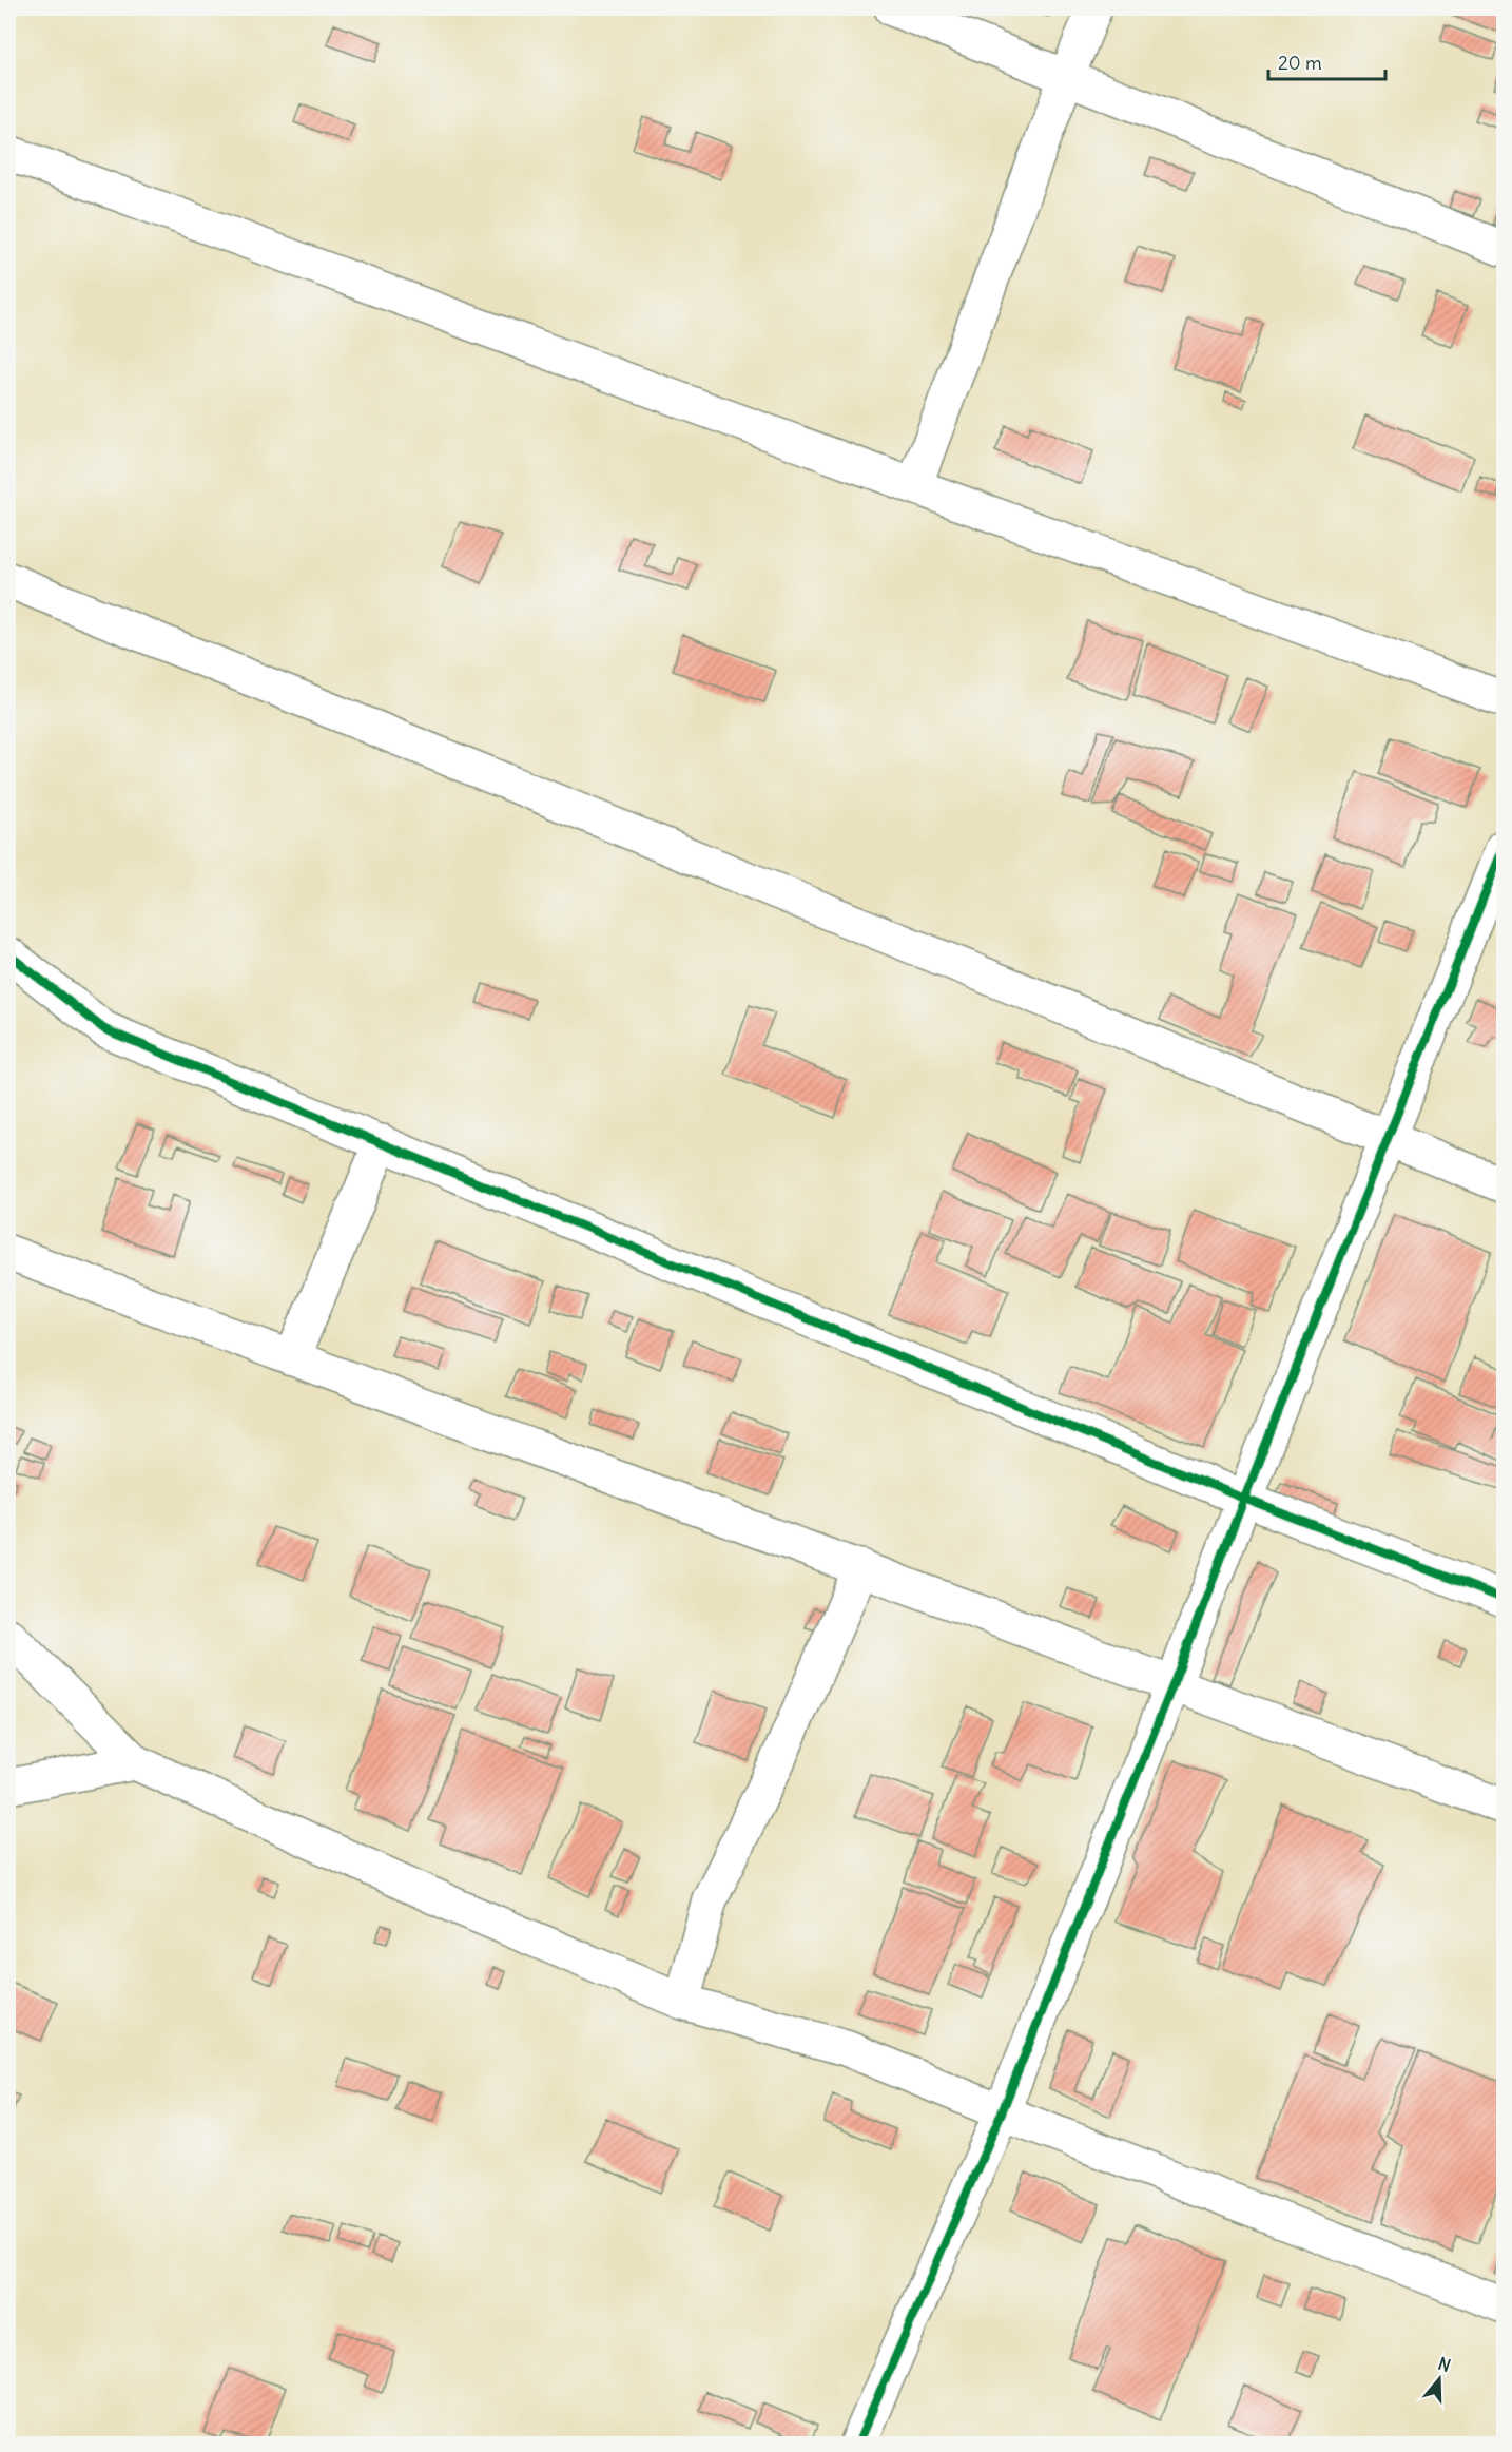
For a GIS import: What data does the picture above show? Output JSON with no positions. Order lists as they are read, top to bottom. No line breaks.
{"scale_bar":"20 m","north":"top"}
